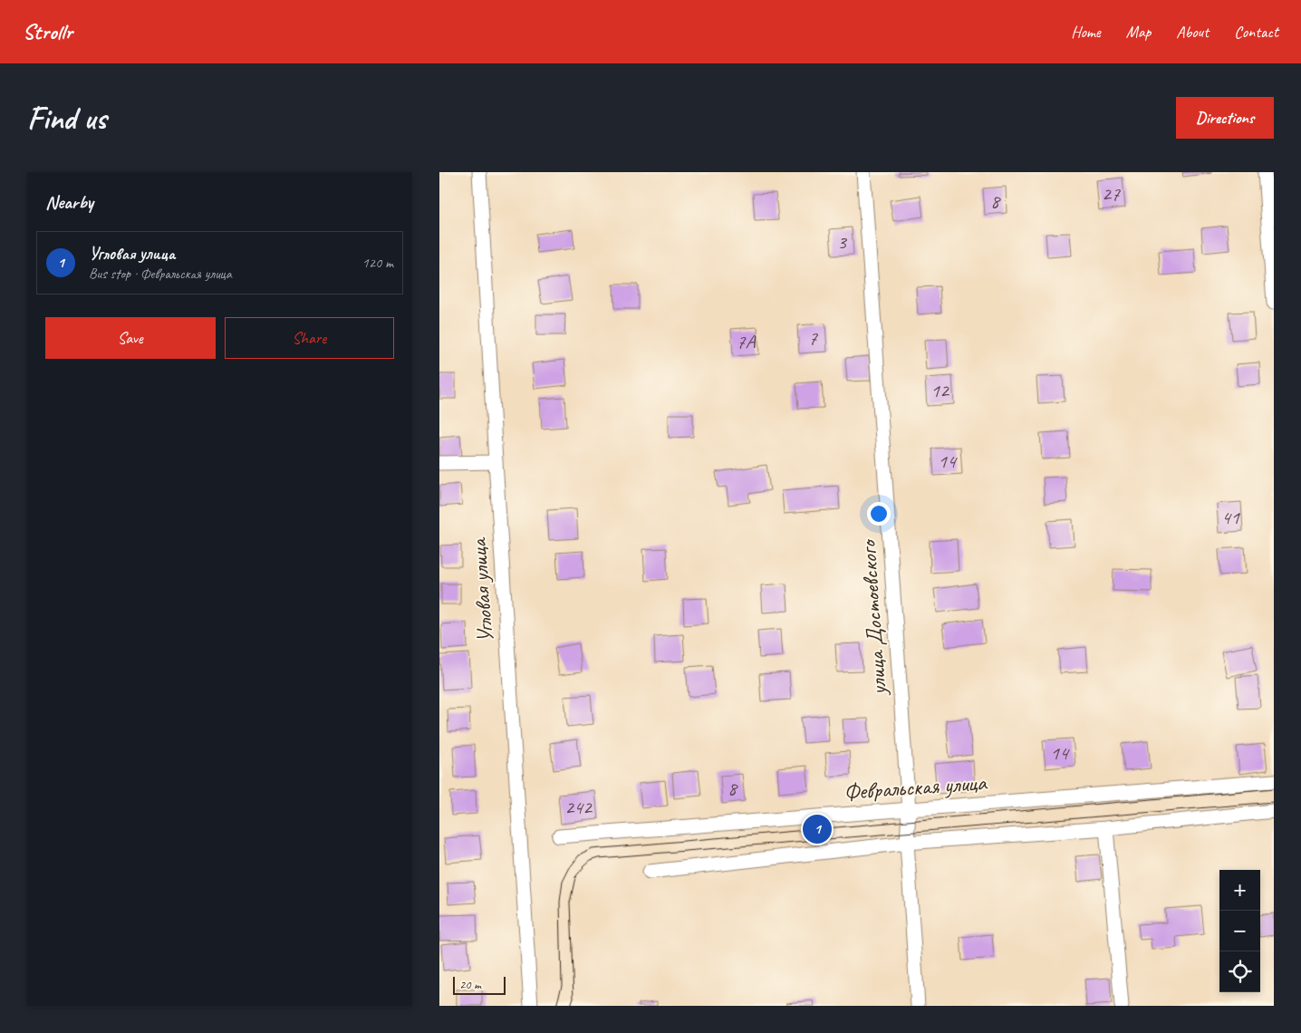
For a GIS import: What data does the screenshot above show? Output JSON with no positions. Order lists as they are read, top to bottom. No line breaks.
{"streets":{"street":["Угловая улица","улица Достоевского","Февральская улица"]},"crossings":[["улица Достоевского","Февральская улица"]],"house_numbers":["27","8","3","7","7А","12","14","41","14","8","242"],"scale_bar":"20 m","page":{"header":"Strollr","nav":["Home","Map","About","Contact"],"buttons":["Directions",["Save","Share"]],"title":"Find us","heading":"Nearby","list":[{"mark":"1","name":"Угловая улица","note":"Bus stop · Февральская улица","value":"120 m"}],"pins":"1","map_buttons":["+","−"],"scale":"20 m"}}
